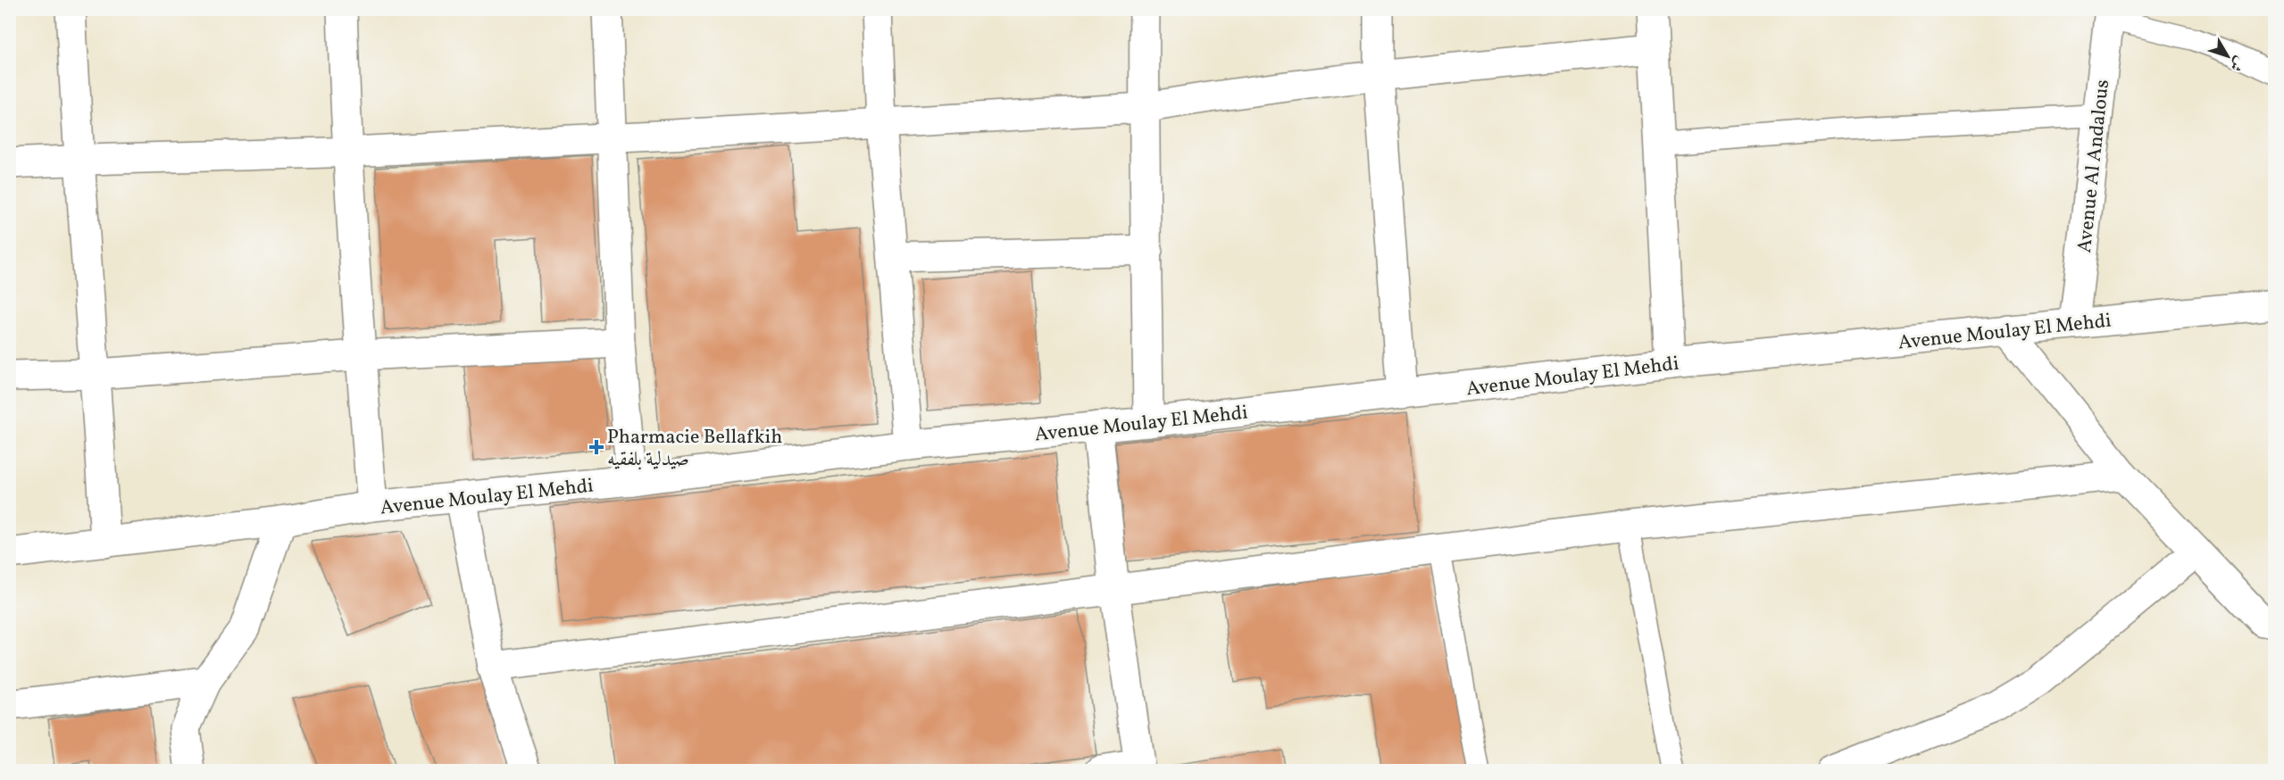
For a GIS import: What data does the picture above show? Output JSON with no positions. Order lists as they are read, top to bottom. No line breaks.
{"streets":{"street":["Avenue Al Andalous","Avenue Moulay El Mehdi"]},"crossings":[["Avenue Al Andalous","Avenue Moulay El Mehdi"]],"places":{"health":["Pharmacie Bellafkih صيدلية بلفقيه"]},"north":"bottom right"}
